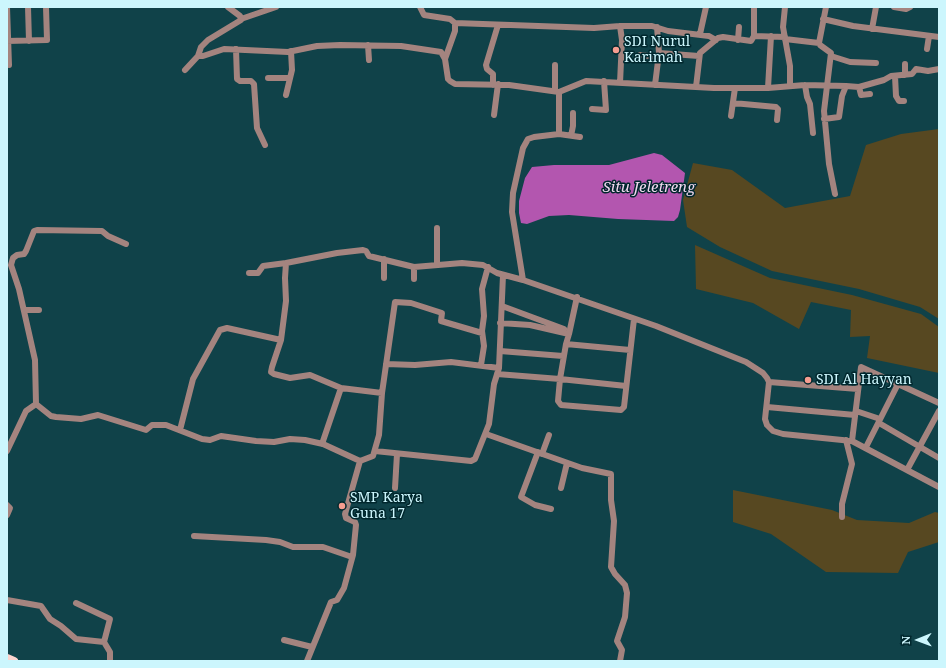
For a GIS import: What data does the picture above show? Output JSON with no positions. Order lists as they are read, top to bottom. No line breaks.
{"water":["Situ Jeletreng"],"places":["SDI Nurul Karimah","SDI Al Hayyan","SMP Karya Guna 17"],"north":"left"}
